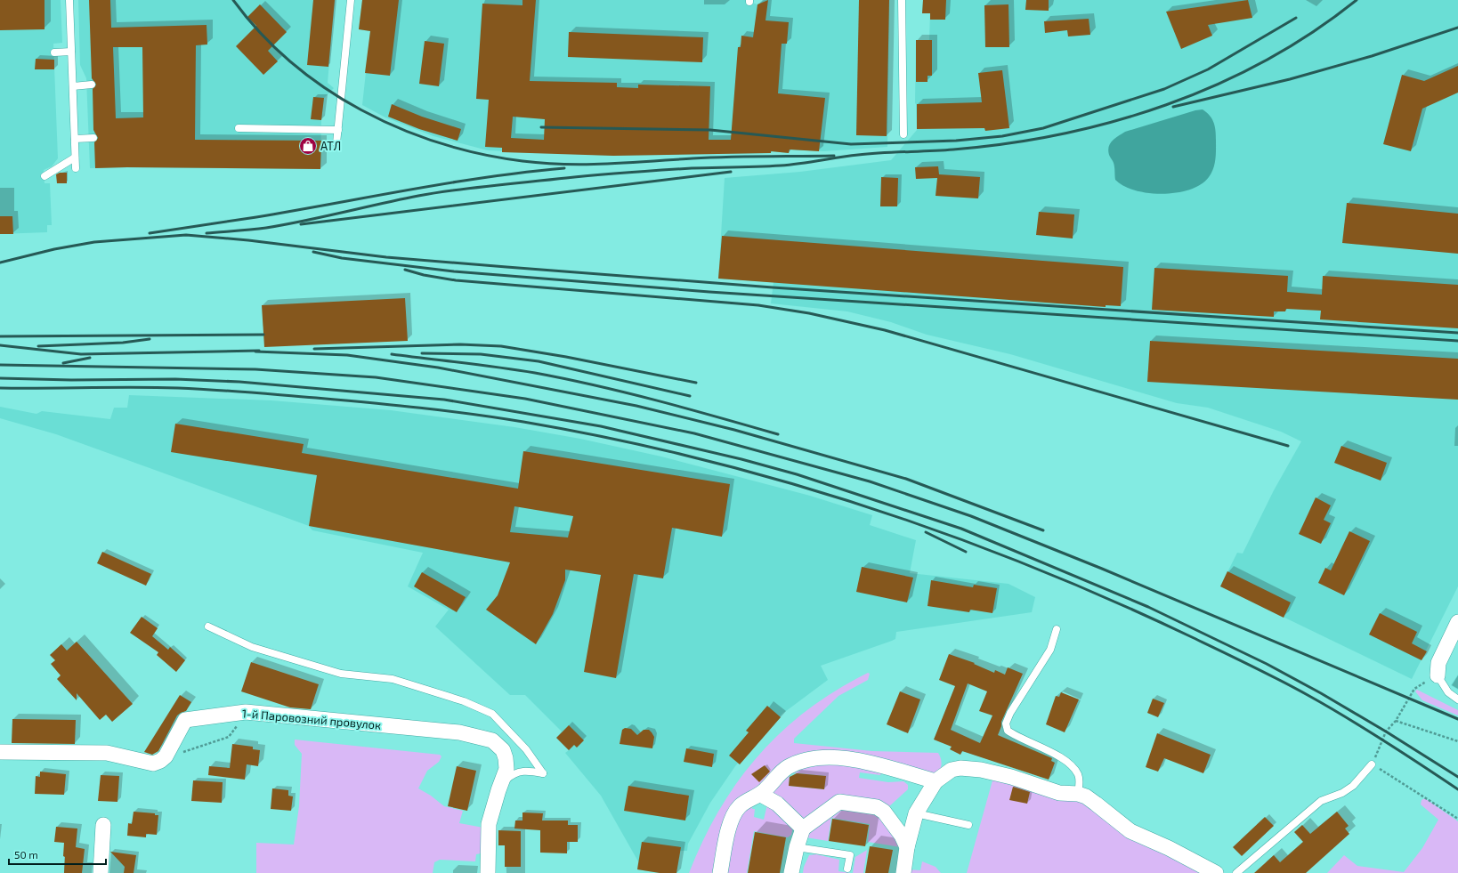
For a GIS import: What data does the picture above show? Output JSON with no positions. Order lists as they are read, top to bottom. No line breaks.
{"streets":{"street":["1-й Паровозний провулок"]},"places":{"shop":["АТЛ"]},"scale_bar":"50 m"}
